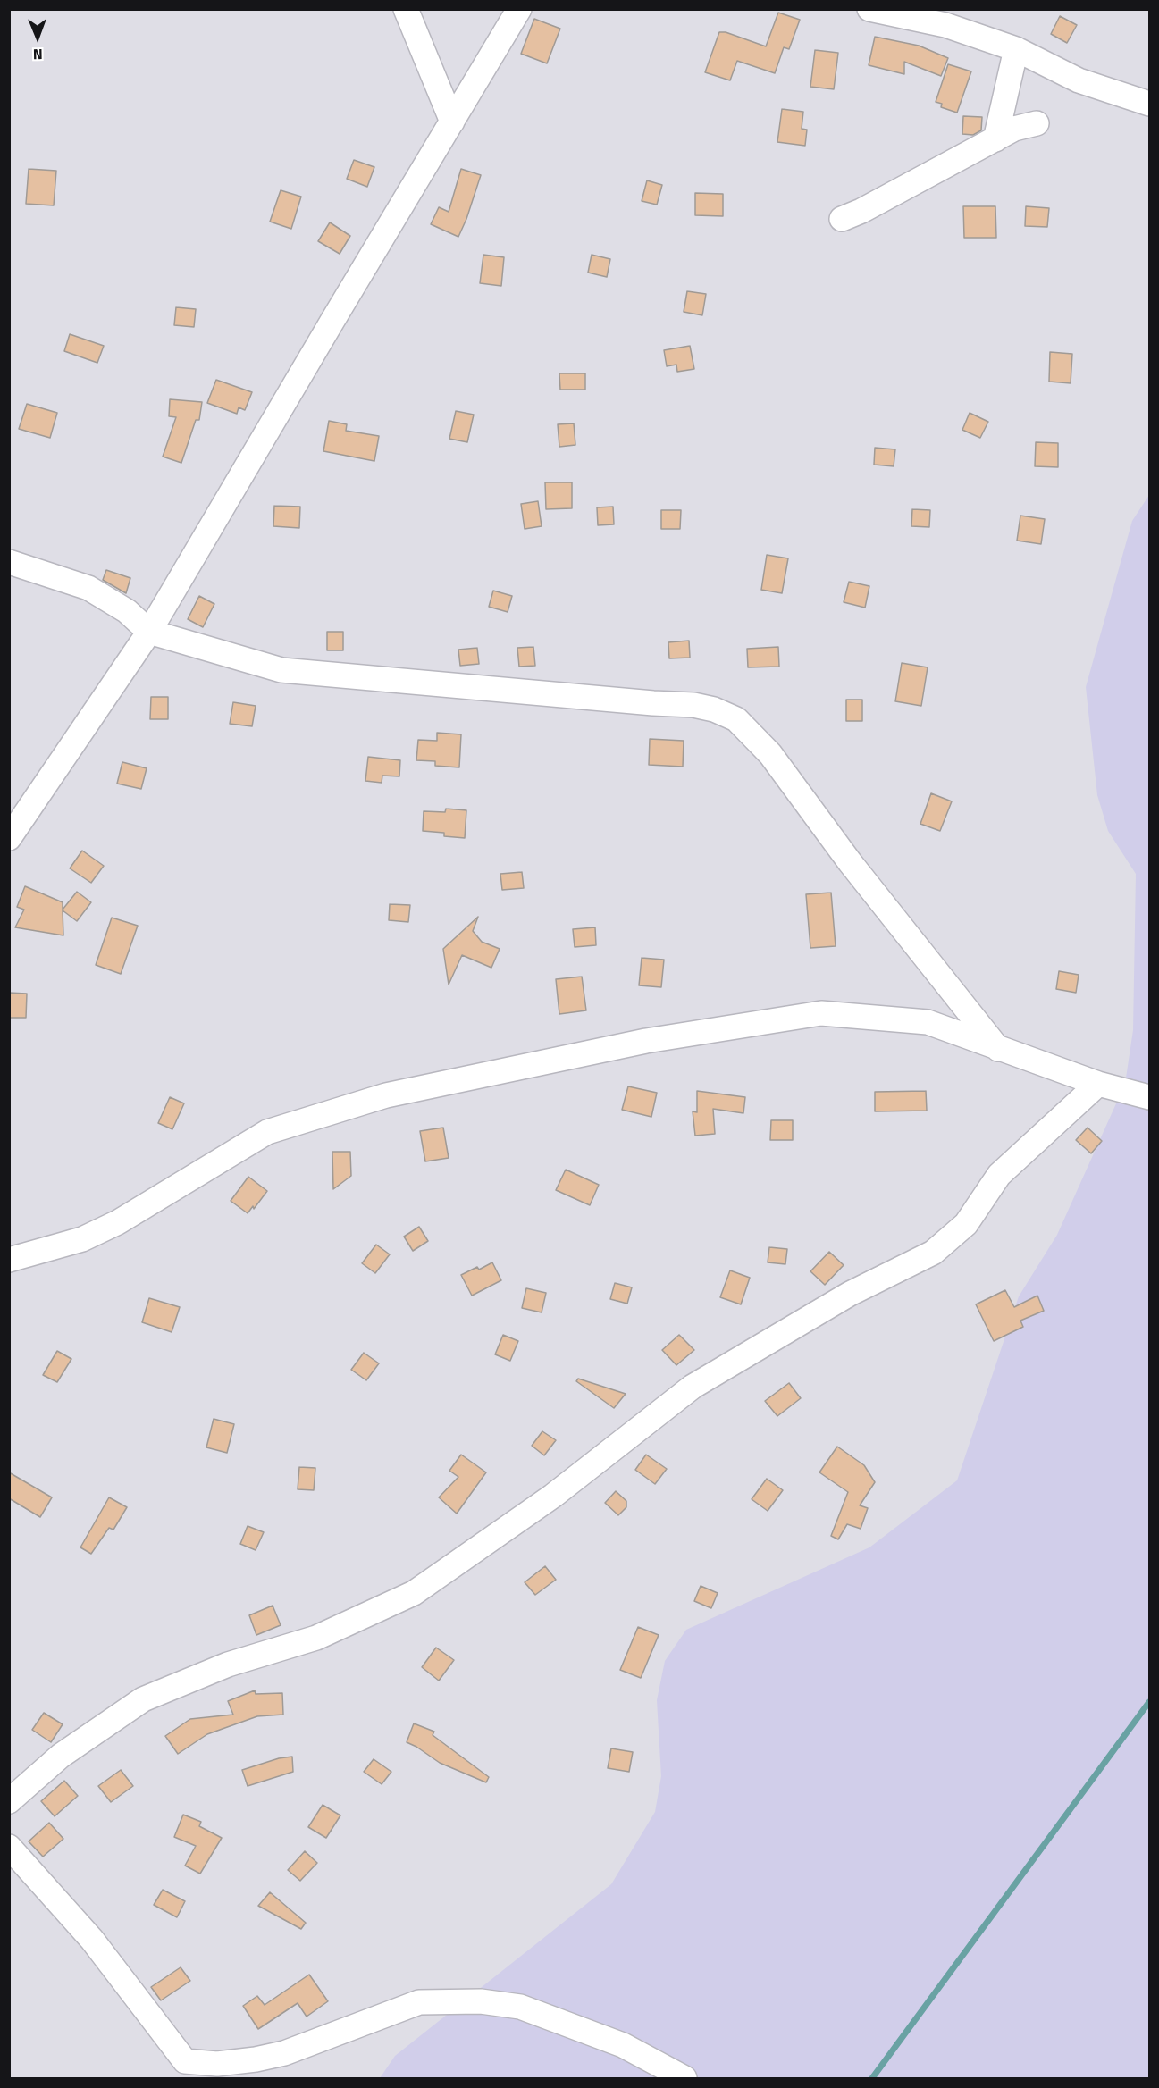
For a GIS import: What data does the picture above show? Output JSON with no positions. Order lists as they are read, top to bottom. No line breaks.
{"north":"bottom"}
